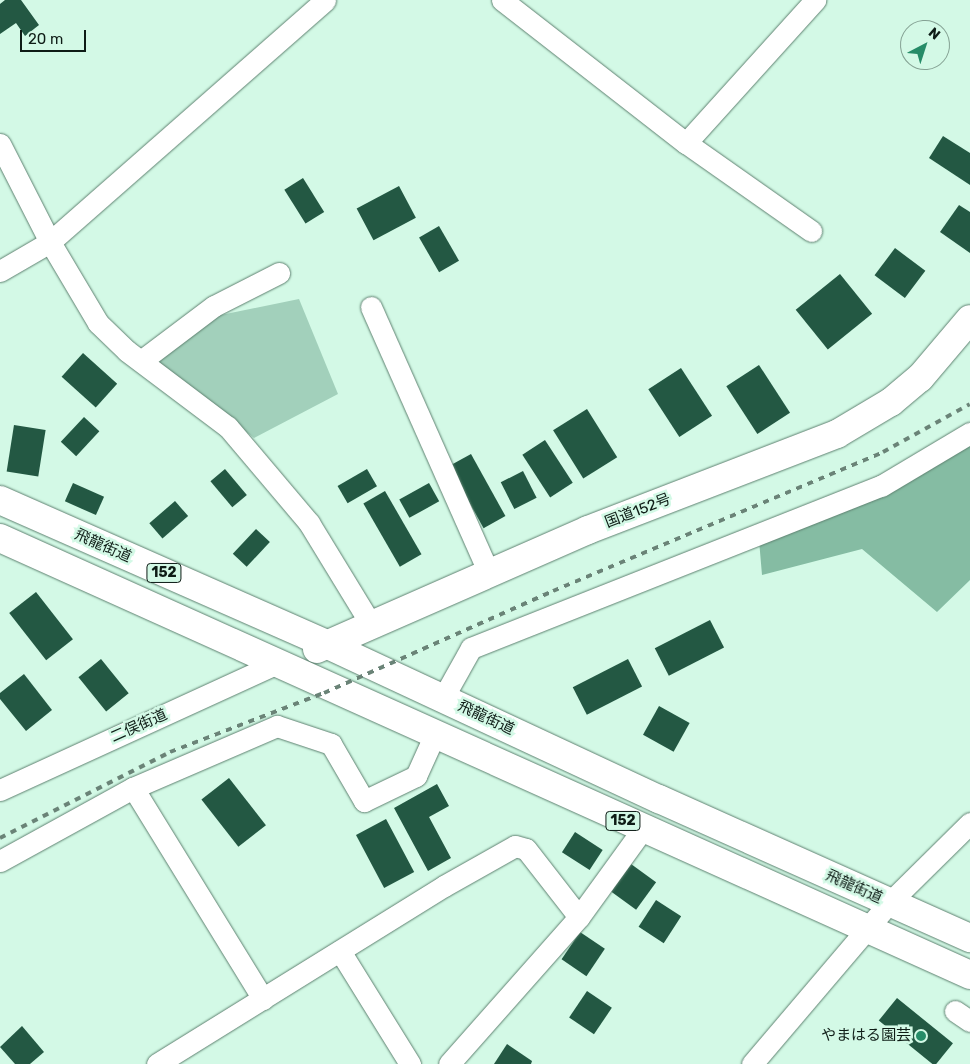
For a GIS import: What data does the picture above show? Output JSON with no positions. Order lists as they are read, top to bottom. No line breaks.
{"streets":{"highway":["国道152号","飛龍街道","152"],"street":["二俣街道"]},"crossings":[["国道152号","飛龍街道"],["国道152号","152"],["国道152号","二俣街道"],["152","二俣街道"]],"places":["やまはる園芸"],"scale_bar":"20 m","north":"top right"}
